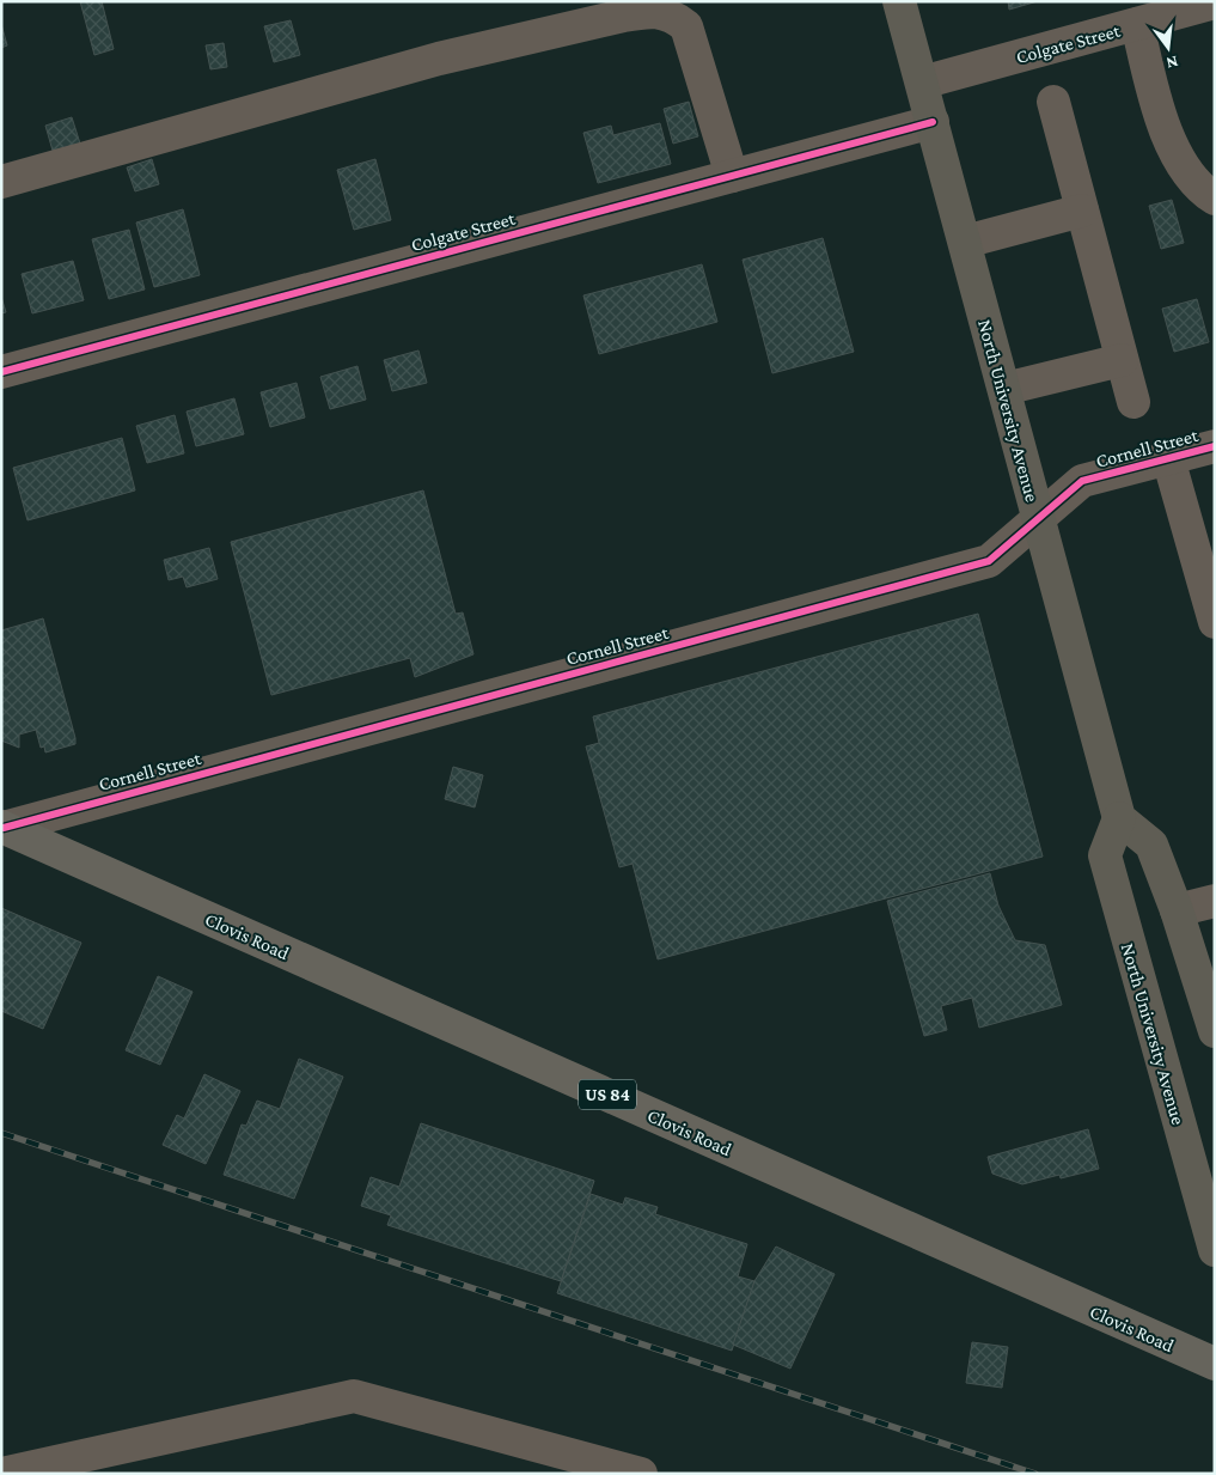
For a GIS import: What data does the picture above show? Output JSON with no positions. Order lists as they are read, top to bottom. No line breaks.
{"streets":{"highway":["Clovis Road","US 84"],"main road":["North University Avenue"],"street":["Colgate Street","Cornell Street"]},"crossings":[["Colgate Street","North University Avenue"],["North University Avenue","Cornell Street"],["Cornell Street","Clovis Road"]],"north":"bottom"}
